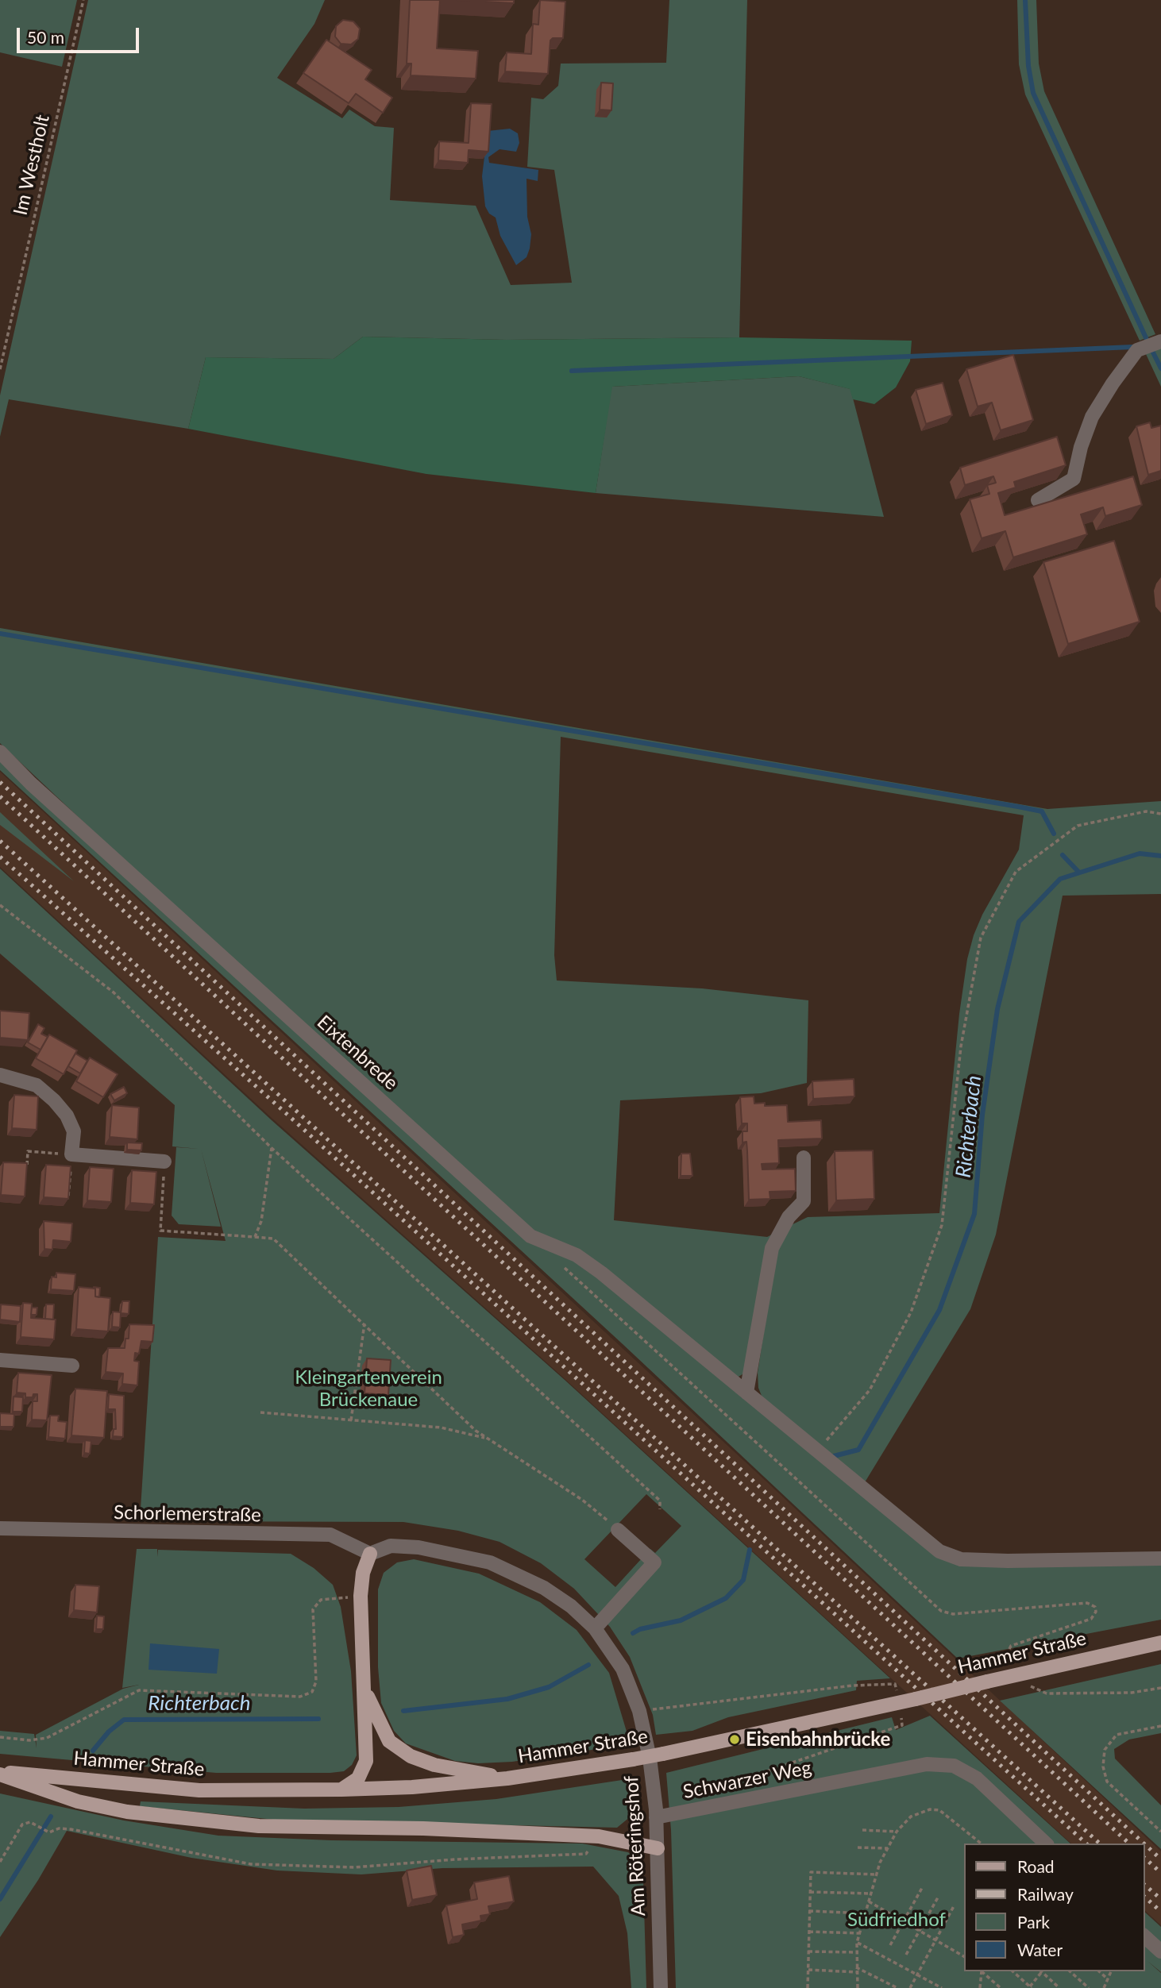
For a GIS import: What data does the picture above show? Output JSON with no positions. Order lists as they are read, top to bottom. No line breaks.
{"streets":{"main road":["Hammer Straße"],"street":["Eixtenbrede","Schorlemerstraße","Schwarzer Weg","Am Röteringshof"],"path":["Im Westholt"]},"crossings":[["Schorlemerstraße","Am Röteringshof"],["Schwarzer Weg","Am Röteringshof"]],"water":["Richterbach"],"parks":["Kleingartenverein Brückenaue","Südfriedhof"],"places":["Eisenbahnbrücke"],"legend":["Road","Railway","Park","Water"],"scale_bar":"50 m"}
